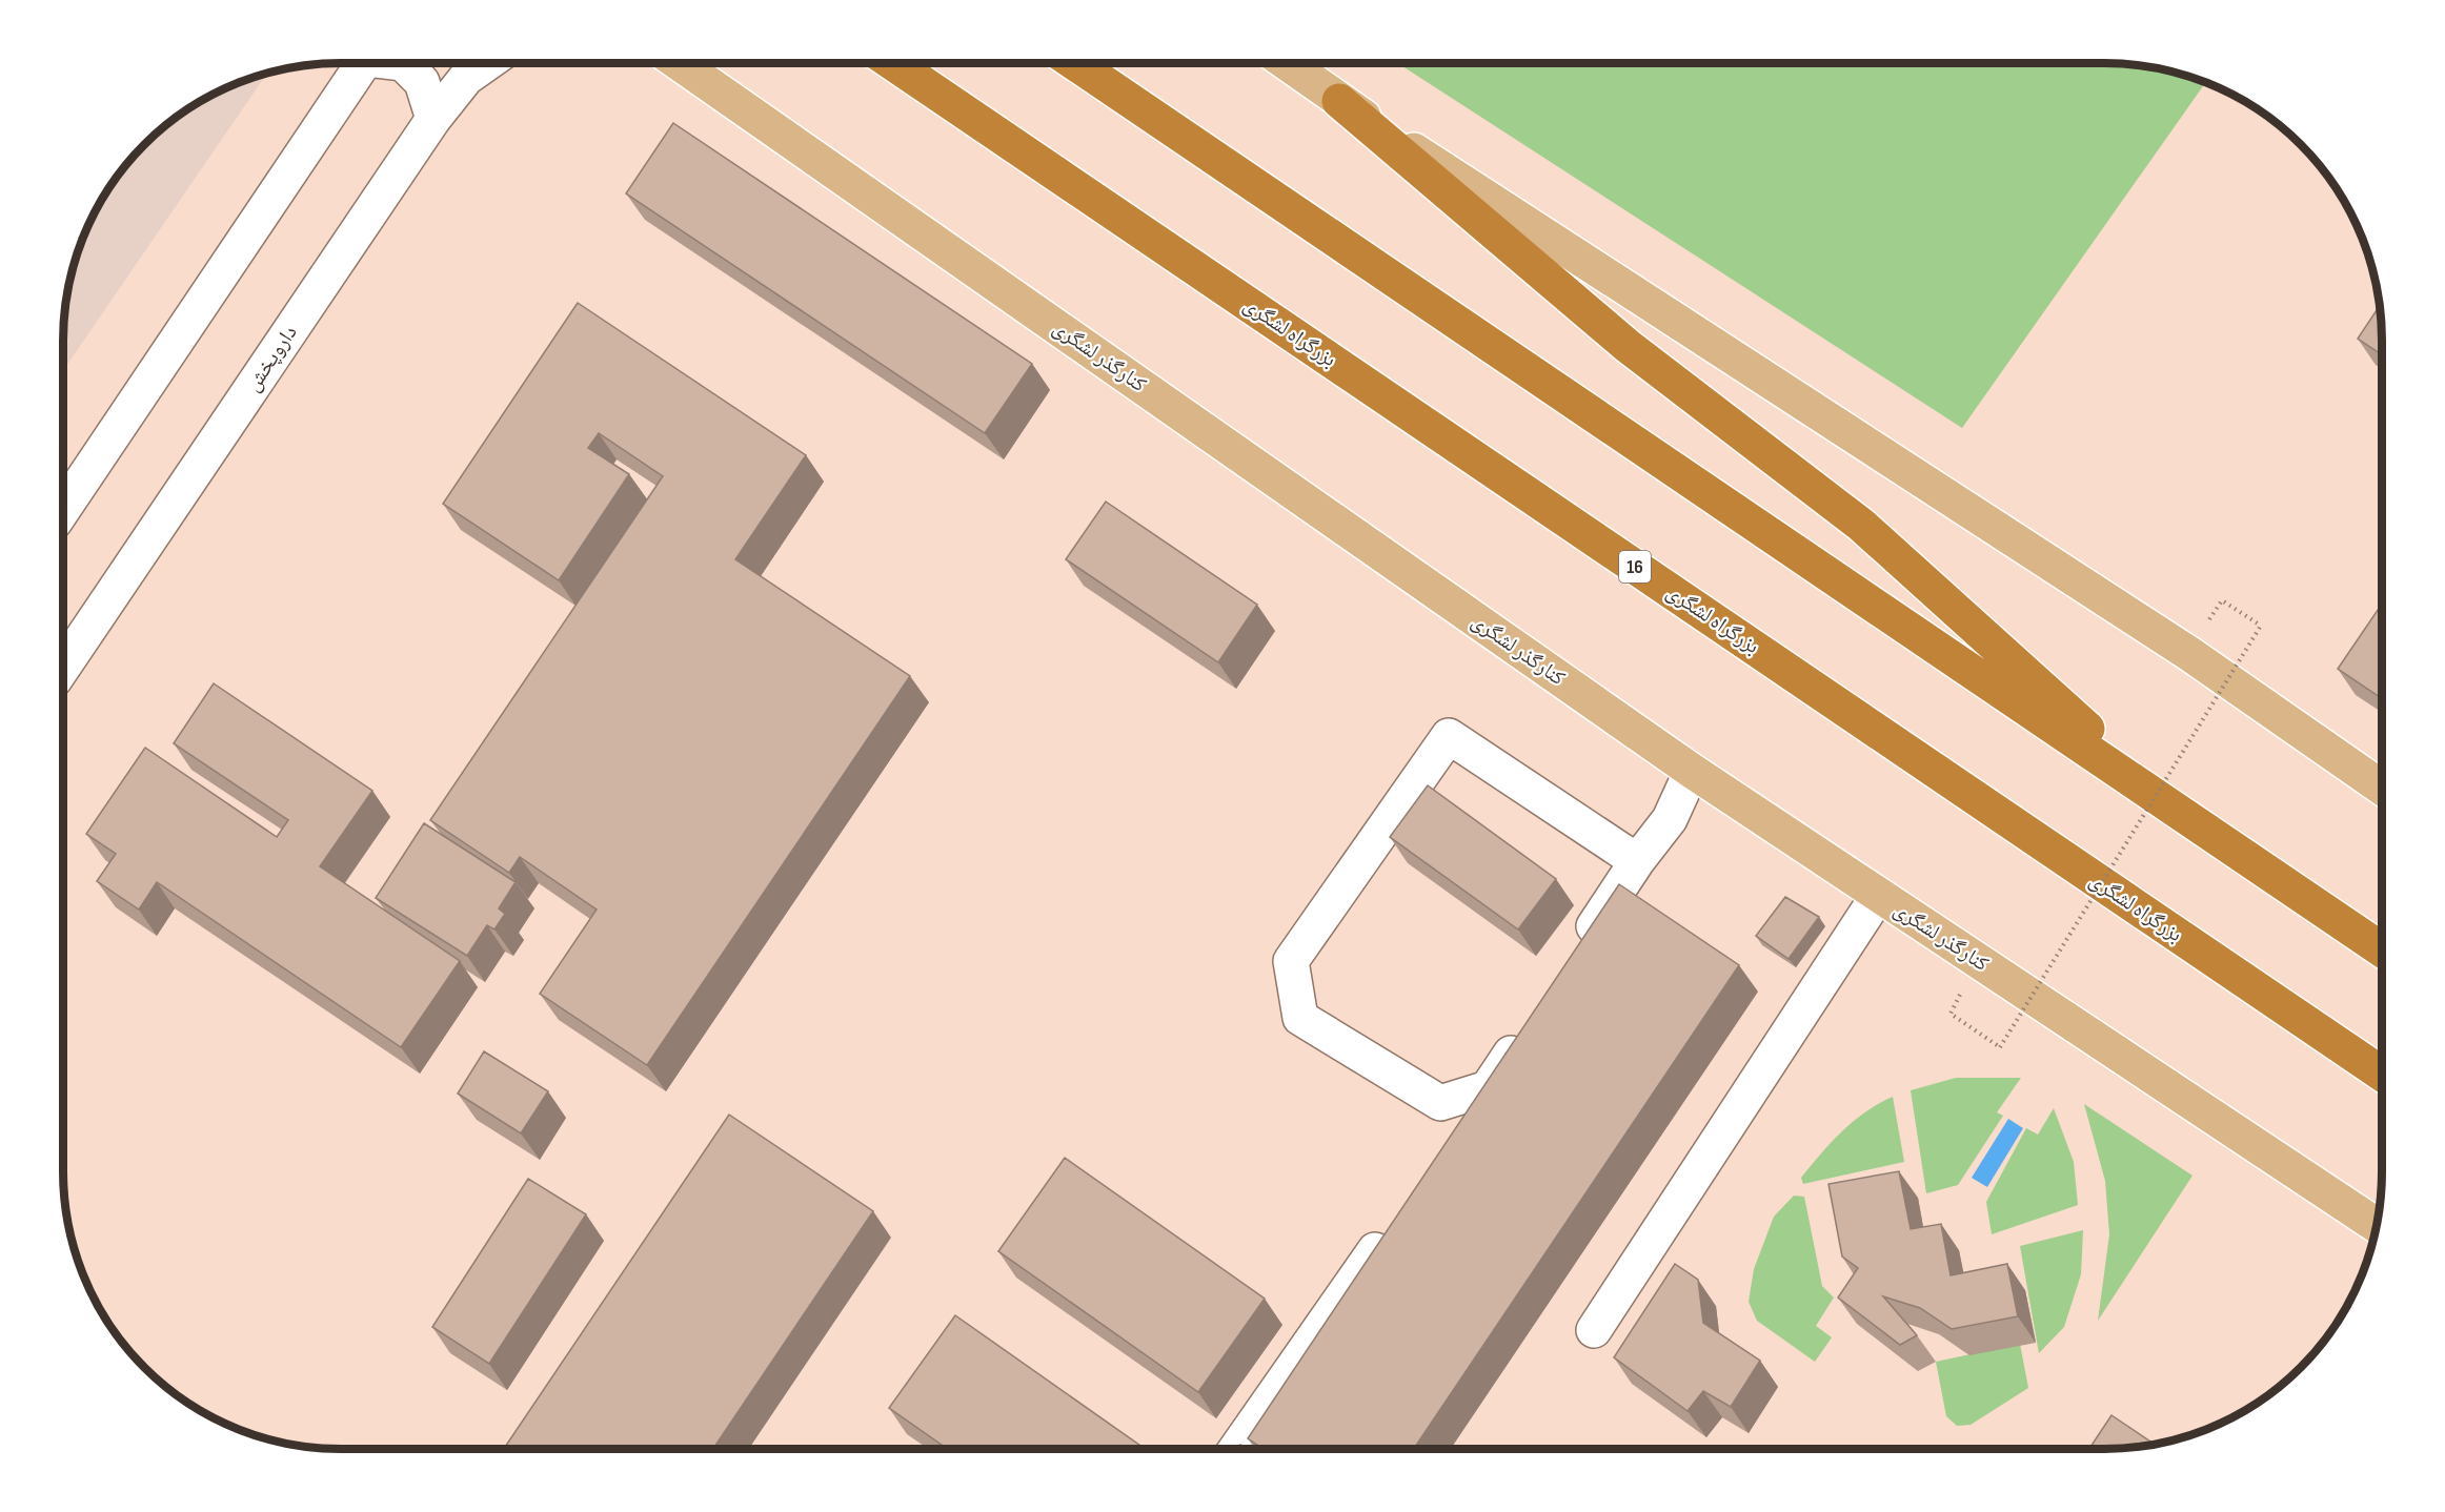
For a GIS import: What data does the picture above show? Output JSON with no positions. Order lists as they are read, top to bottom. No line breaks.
{"streets":{"highway":["بزرگراه لشگری","16"],"main road":["کنارگذر لشگری"],"street":["داروپخش"]}}
